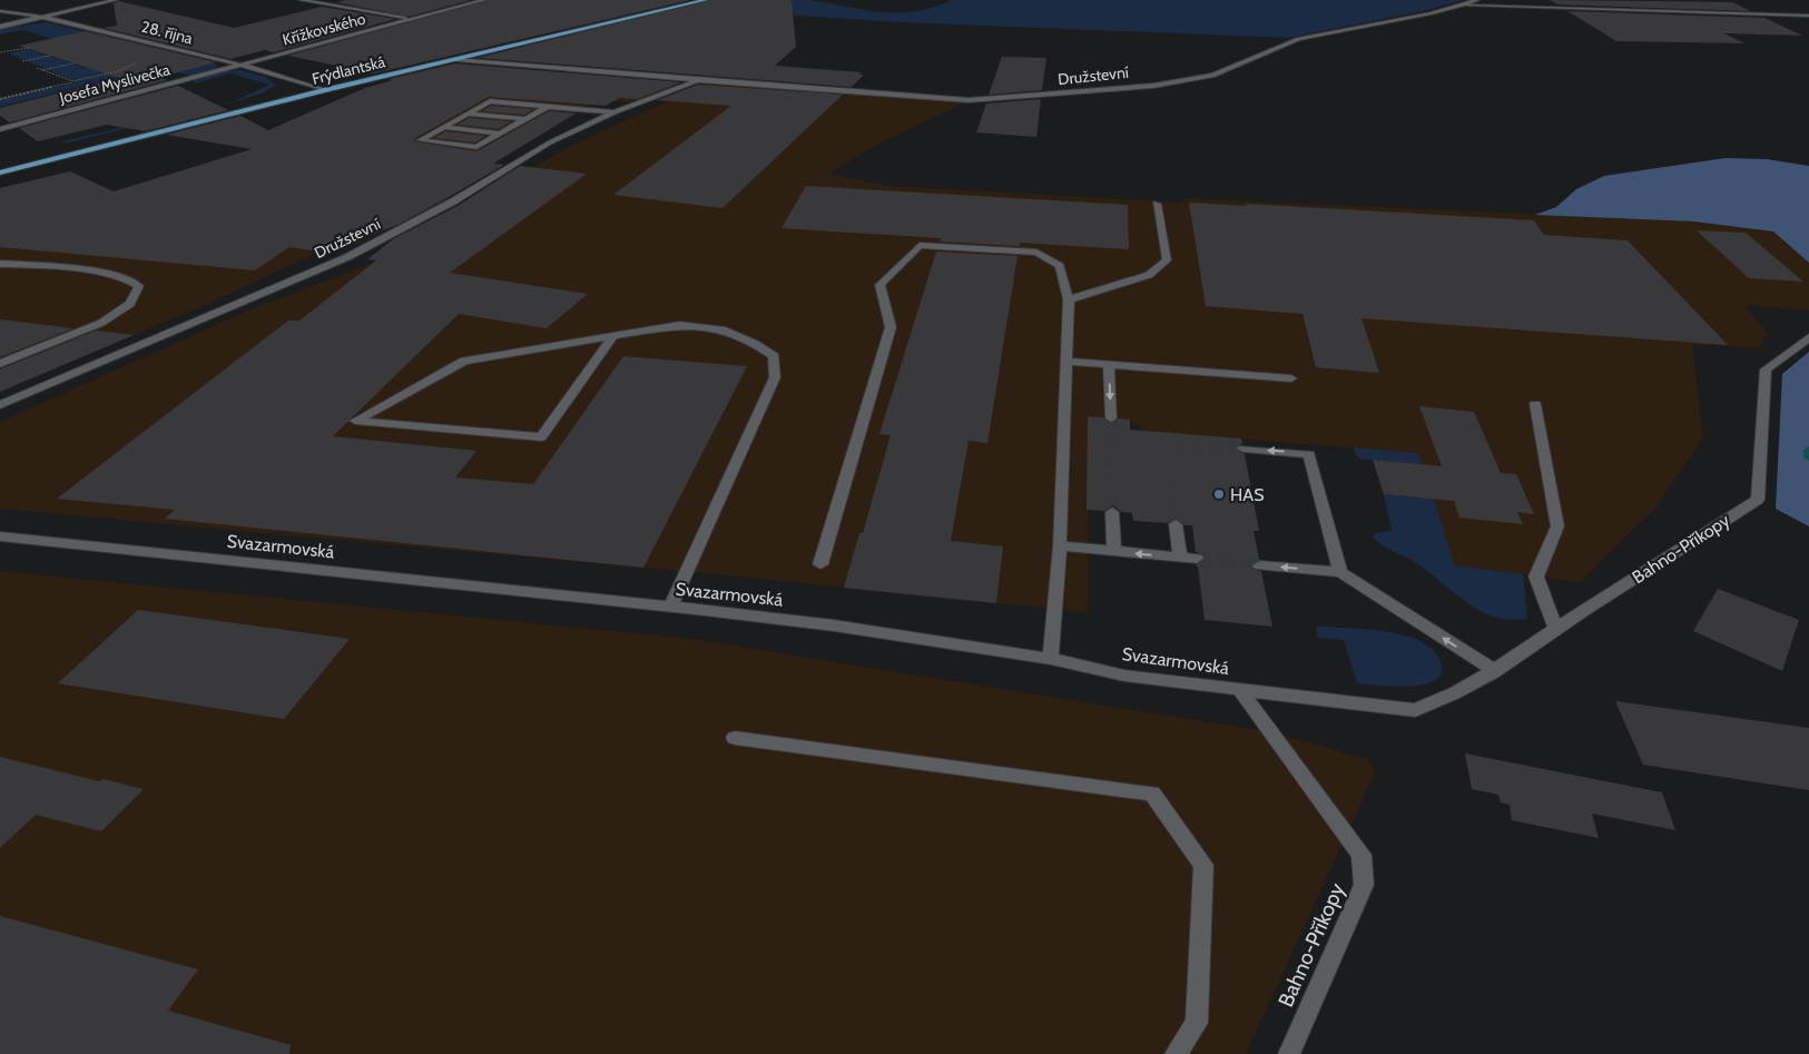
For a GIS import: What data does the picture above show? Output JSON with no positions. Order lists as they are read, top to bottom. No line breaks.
{"streets":{"main road":["Frýdlantská"],"street":["Křížkovského","28. října","Družstevní","Josefa Myslivečka","Svazarmovská","Bahno-Příkopy"]},"crossings":[["Křížkovského","28. října"],["Křížkovského","Josefa Myslivečka"],["28. října","Frýdlantská"],["28. října","Josefa Myslivečka"],["Frýdlantská","Družstevní"],["Svazarmovská","Bahno-Příkopy"]],"places":["HAS"]}
